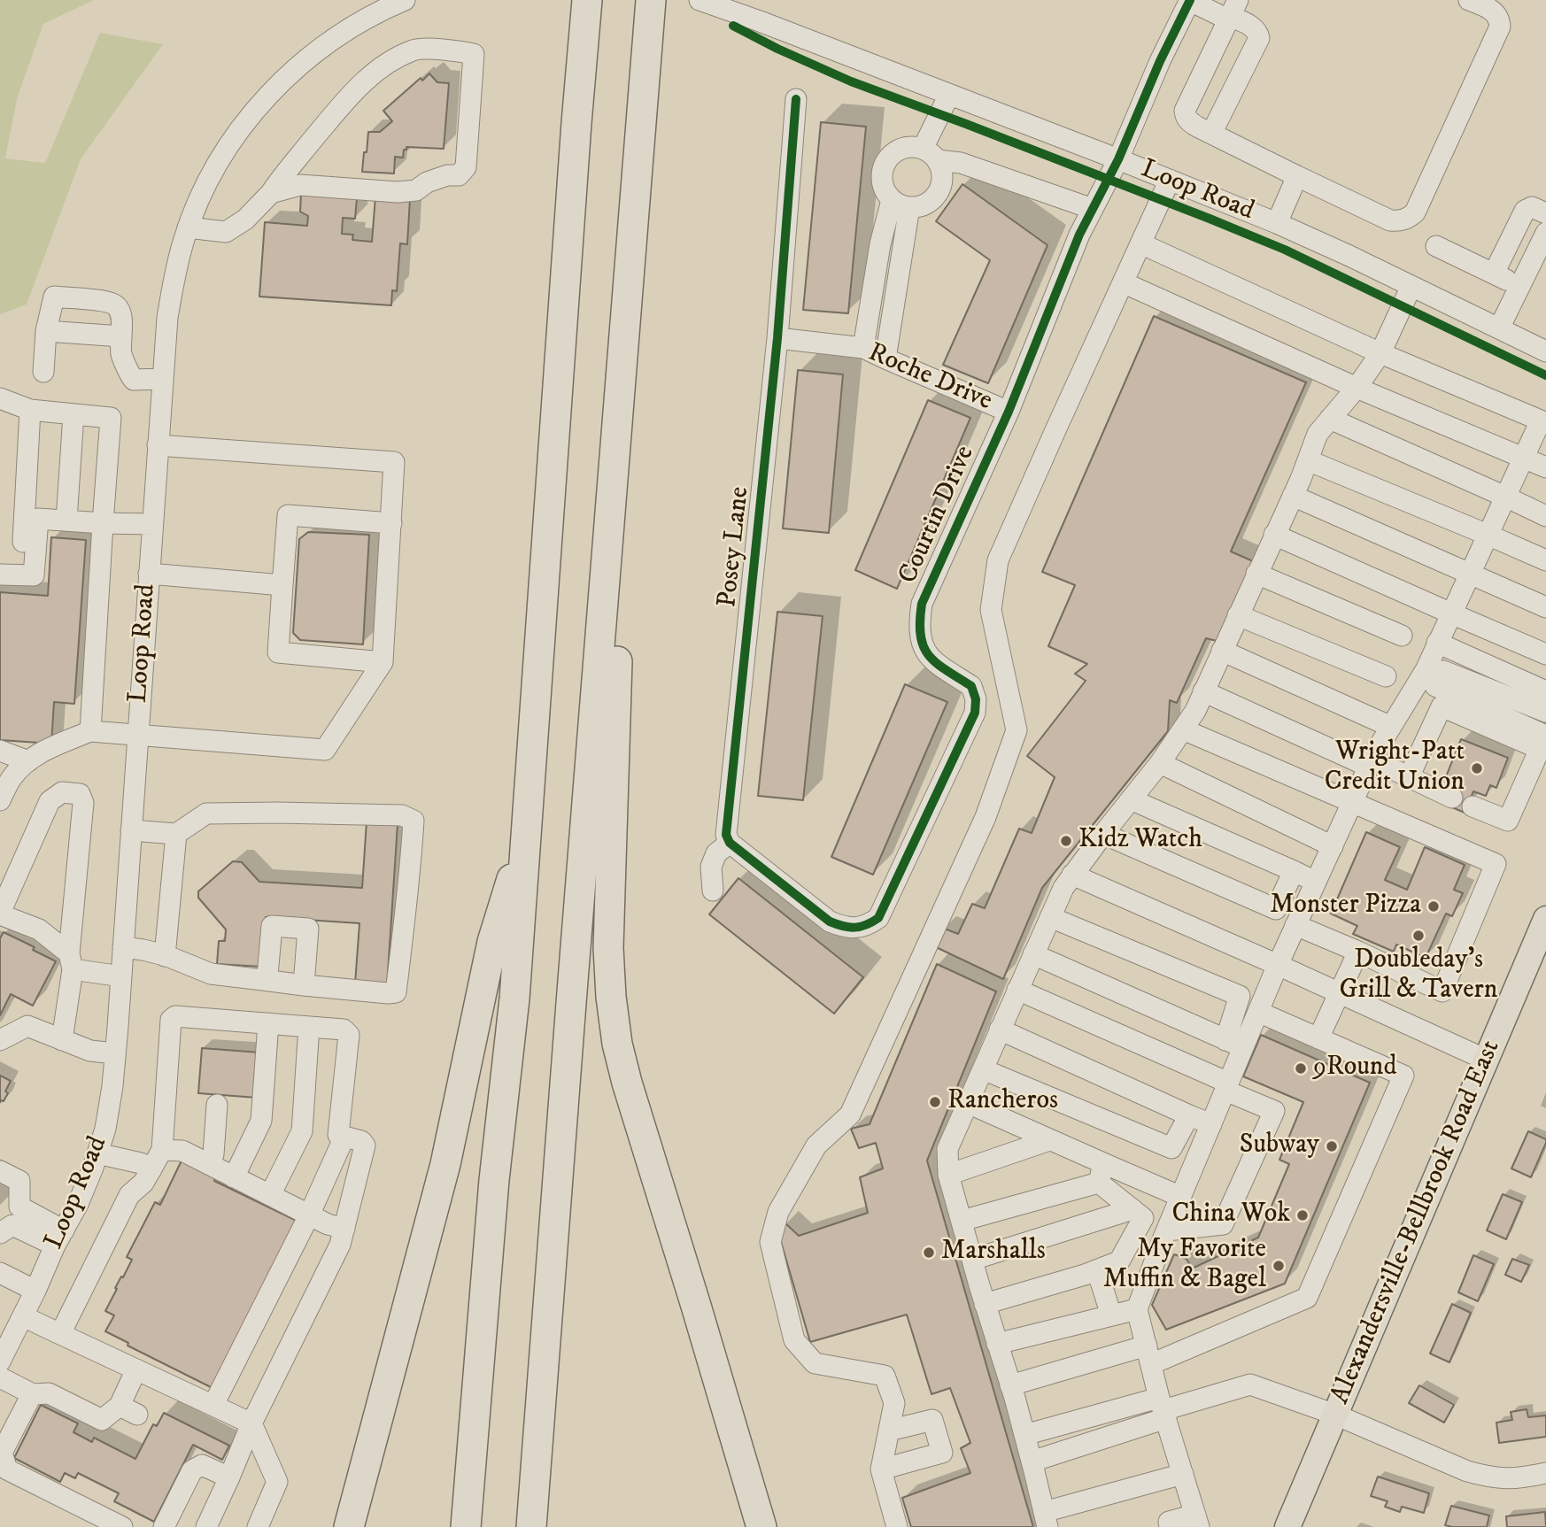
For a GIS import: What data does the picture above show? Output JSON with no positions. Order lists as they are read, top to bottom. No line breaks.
{"streets":{"main road":["Alexandersville-Bellbrook Road East"],"street":["Loop Road","Roche Drive","Courtin Drive","Posey Lane"]},"crossings":[["Loop Road","Courtin Drive"],["Roche Drive","Courtin Drive"],["Roche Drive","Posey Lane"],["Courtin Drive","Posey Lane"]],"places":["Wright-Patt Credit Union","Kidz Watch","Monster Pizza","Doubleday's Grill & Tavern","9Round","Rancheros","Subway","China Wok","Marshalls","My Favorite Muffin & Bagel"]}
